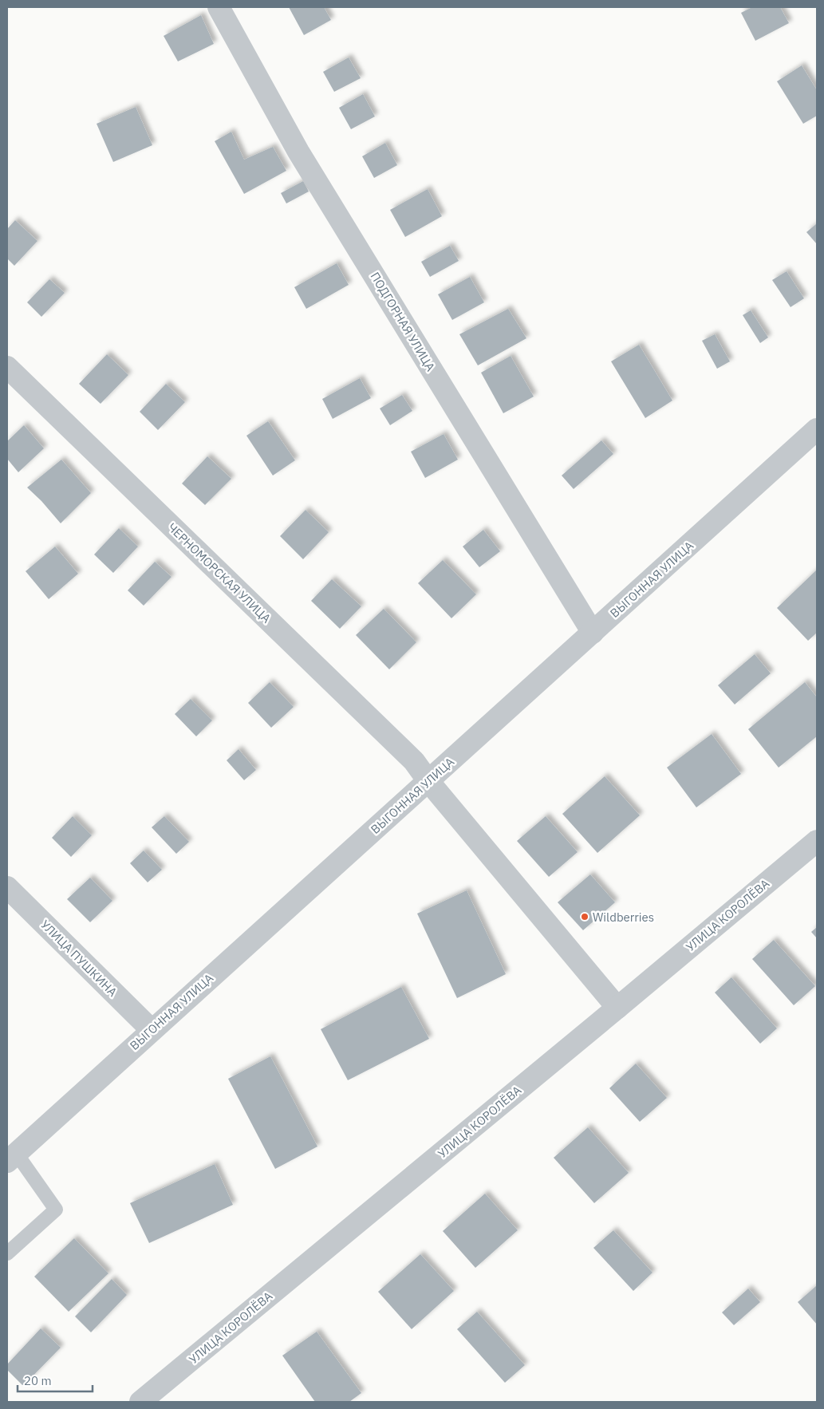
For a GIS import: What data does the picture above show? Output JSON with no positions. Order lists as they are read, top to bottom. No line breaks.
{"streets":{"street":["ПОДГОРНАЯ УЛИЦА","ЧЕРНОМОРСКАЯ УЛИЦА","ВЫГОННАЯ УЛИЦА","УЛИЦА КОРОЛЁВА","УЛИЦА ПУШКИНА"]},"crossings":[["ПОДГОРНАЯ УЛИЦА","ВЫГОННАЯ УЛИЦА"],["ЧЕРНОМОРСКАЯ УЛИЦА","ВЫГОННАЯ УЛИЦА"],["ЧЕРНОМОРСКАЯ УЛИЦА","УЛИЦА КОРОЛЁВА"],["ВЫГОННАЯ УЛИЦА","УЛИЦА ПУШКИНА"]],"places":["Wildberries"],"scale_bar":"20 m"}
